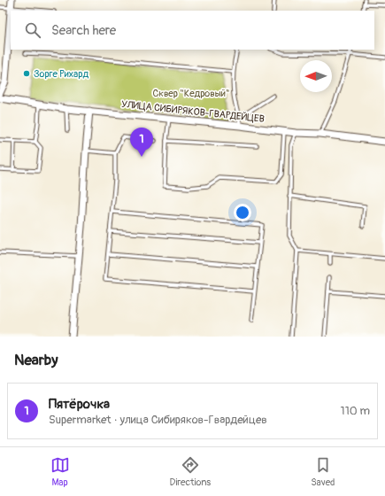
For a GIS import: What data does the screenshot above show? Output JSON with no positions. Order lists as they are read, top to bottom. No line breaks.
{"streets":{"street":["УЛИЦА СИБИРЯКОВ-ГВАРДЕЙЦЕВ"]},"parks":["Сквер \"Кедровый\""],"places":["Зорге Рихард"],"north":"left","page":{"search":"Search here","pins":"1","heading":"Nearby","list":[{"mark":"1","name":"Пятёрочка","note":"Supermarket · улица Сибиряков-Гвардейцев","value":"110 m"}],"nav":["Map","Directions","Saved"]}}
